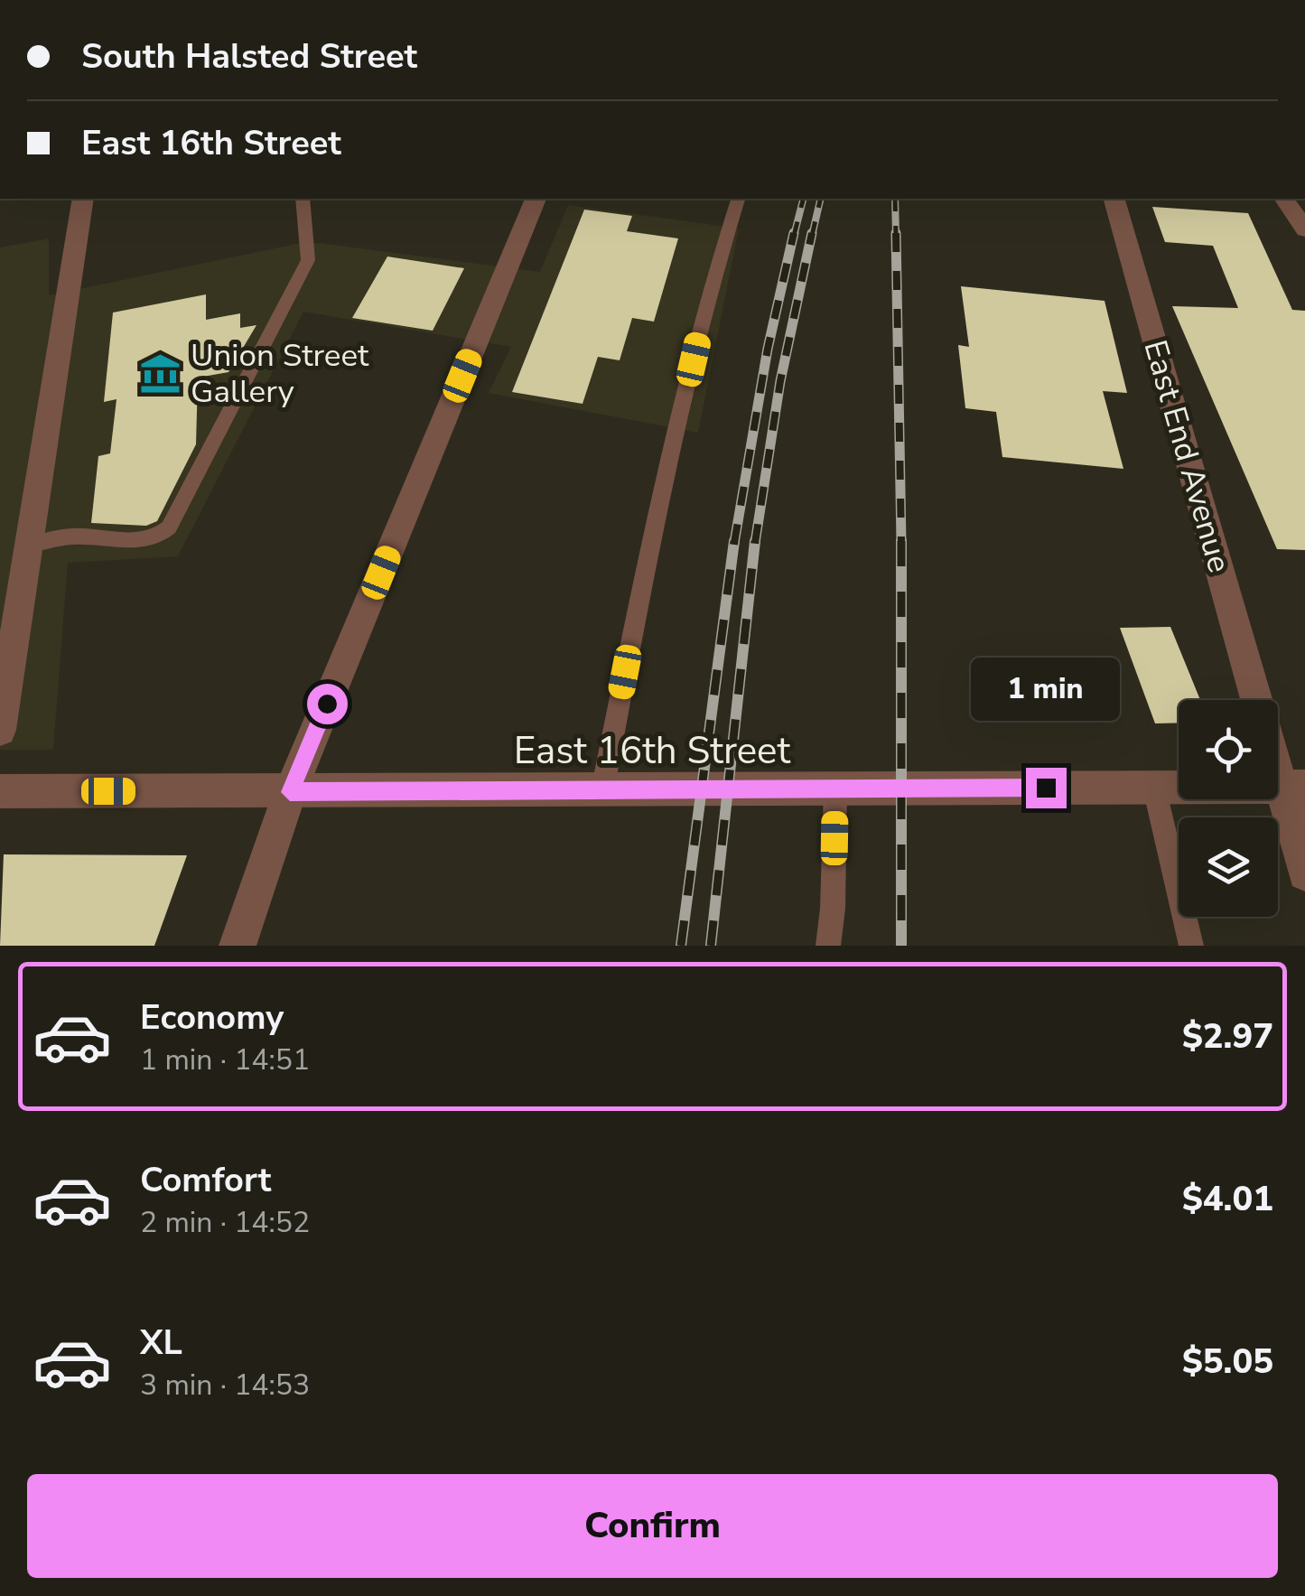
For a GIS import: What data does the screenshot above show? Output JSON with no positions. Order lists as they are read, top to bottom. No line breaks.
{"streets":{"street":["East End Avenue","East 16th Street"]},"crossings":[["East End Avenue","East 16th Street"]],"places":{"museum":["Union Street Gallery"]},"page":{"banner":["South Halsted Street","East 16th Street"],"bubble":"1 min","list":[{"name":"Economy","note":"1 min · 14:51","value":"$2.97"},{"name":"Comfort","note":"2 min · 14:52","value":"$4.01"},{"name":"XL","note":"3 min · 14:53","value":"$5.05"}],"buttons":"Confirm"}}
